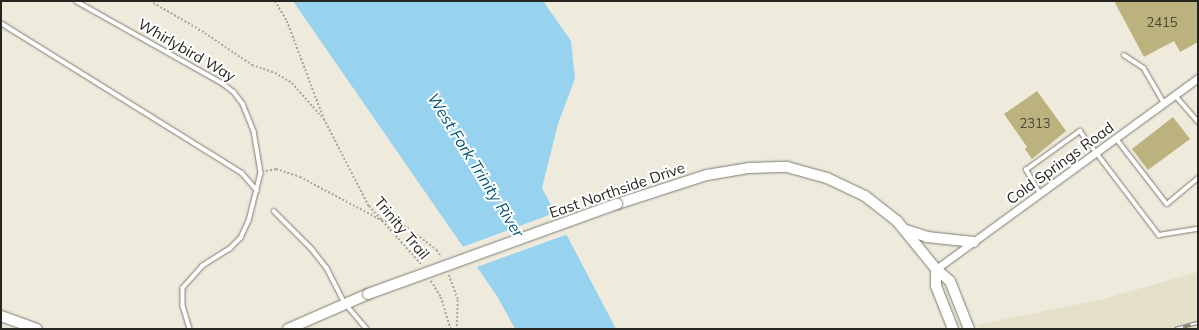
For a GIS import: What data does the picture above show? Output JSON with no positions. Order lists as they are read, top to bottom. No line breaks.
{"streets":{"street":["Cold Springs Road","East Northside Drive"],"lane":["Whirlybird Way"],"path":["Trinity Trail"]},"crossings":[["Cold Springs Road","East Northside Drive"]],"water":["West Fork Trinity River"],"house_numbers":["2415","2313"]}
